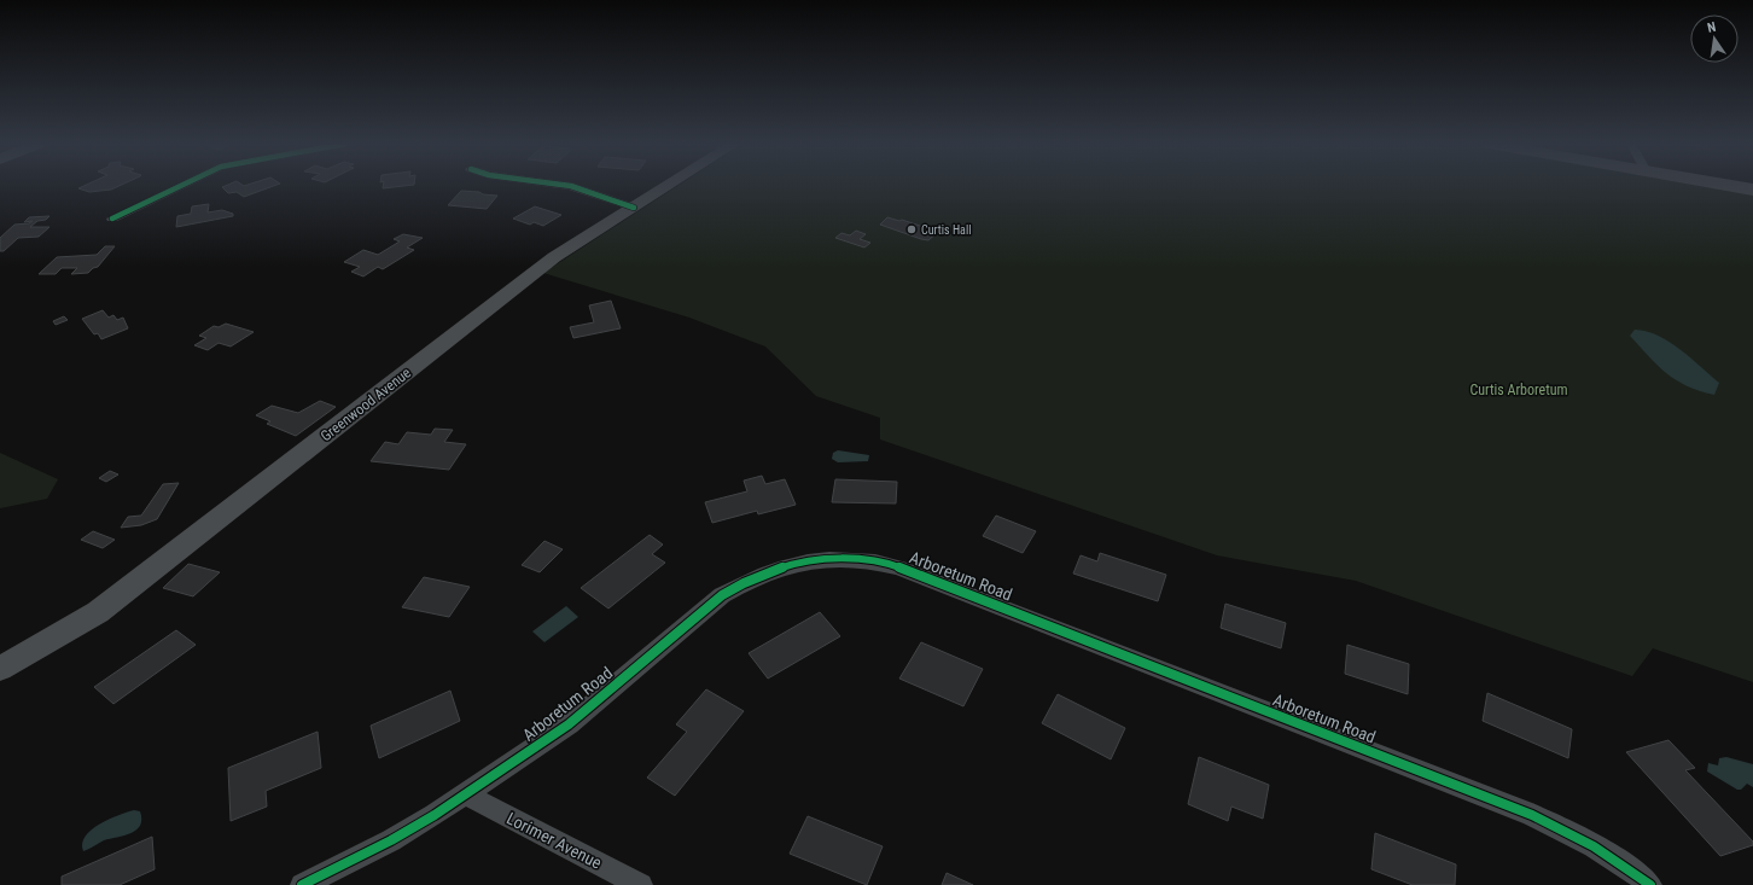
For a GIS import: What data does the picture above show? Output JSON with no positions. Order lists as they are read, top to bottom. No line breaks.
{"streets":{"main road":["Greenwood Avenue"],"street":["Arboretum Road","Lorimer Avenue"]},"crossings":[["Arboretum Road","Lorimer Avenue"]],"parks":["Curtis Arboretum"],"places":["Curtis Hall"],"north":"top"}
